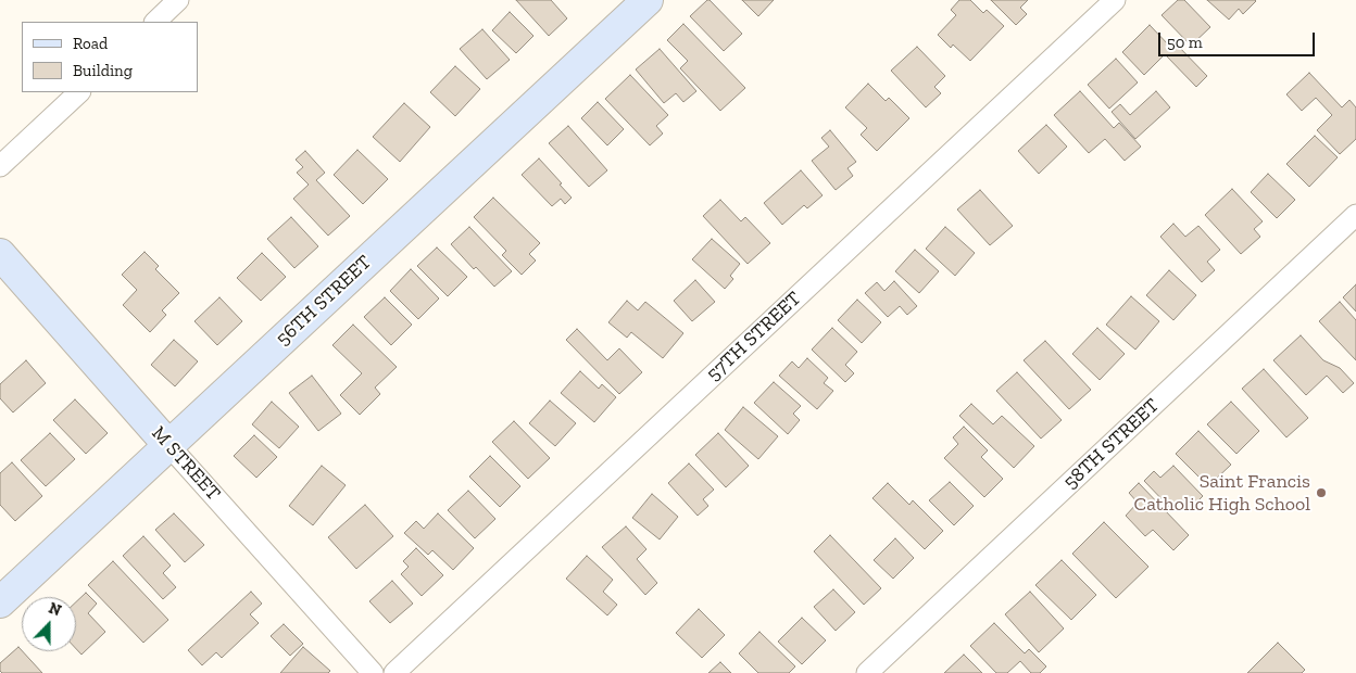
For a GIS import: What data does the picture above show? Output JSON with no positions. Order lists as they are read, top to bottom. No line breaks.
{"streets":{"street":["56TH STREET","57TH STREET","58TH STREET","M STREET"]},"crossings":[["56TH STREET","M STREET"]],"places":["Saint Francis Catholic High School"],"legend":["Road","Building"],"scale_bar":"50 m","north":"top"}
